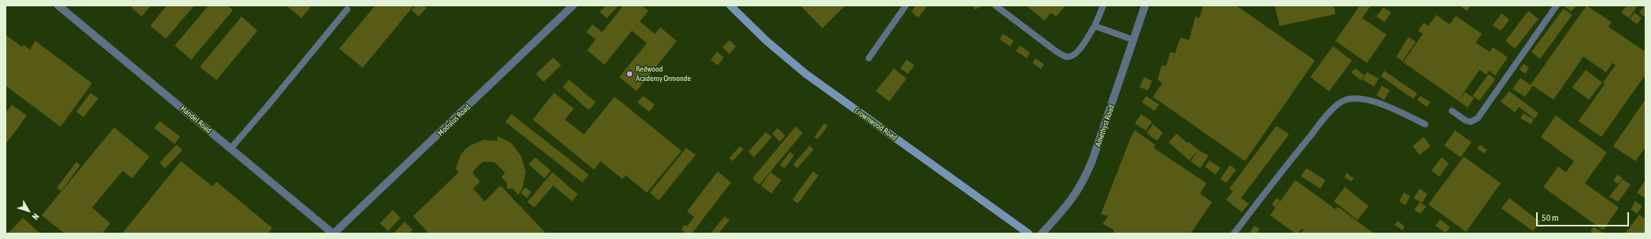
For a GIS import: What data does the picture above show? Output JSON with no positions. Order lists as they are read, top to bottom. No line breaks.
{"streets":{"main road":["Crownwood Road"],"street":["Handel Road","Modulus Road","Amethyst Road"]},"crossings":[["Handel Road","Modulus Road"]],"places":["Redwood Academy Ormonde"],"scale_bar":"50 m","north":"bottom right"}
